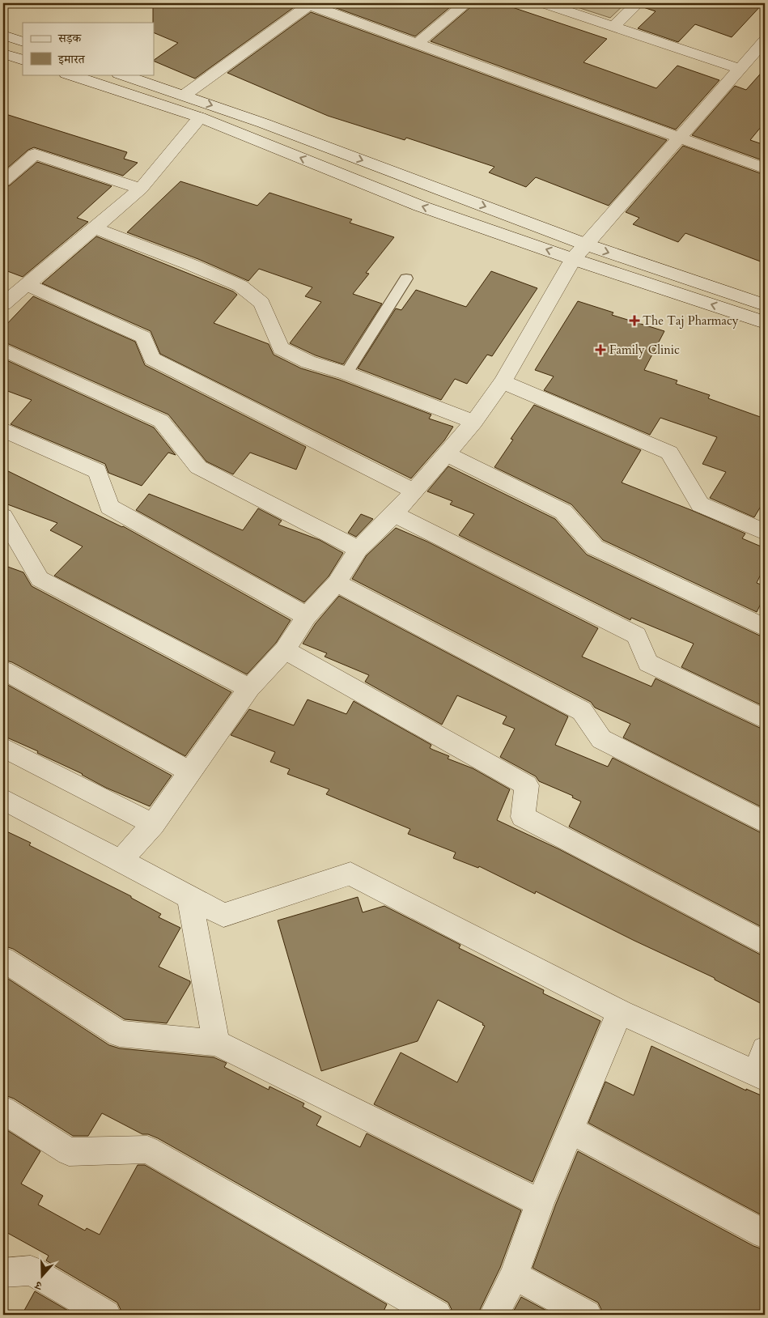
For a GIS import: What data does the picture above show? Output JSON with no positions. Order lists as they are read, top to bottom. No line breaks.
{"places":{"health":["The Taj Pharmacy","Family Clinic"]},"legend":["सड़क","इमारत"],"north":"bottom"}
